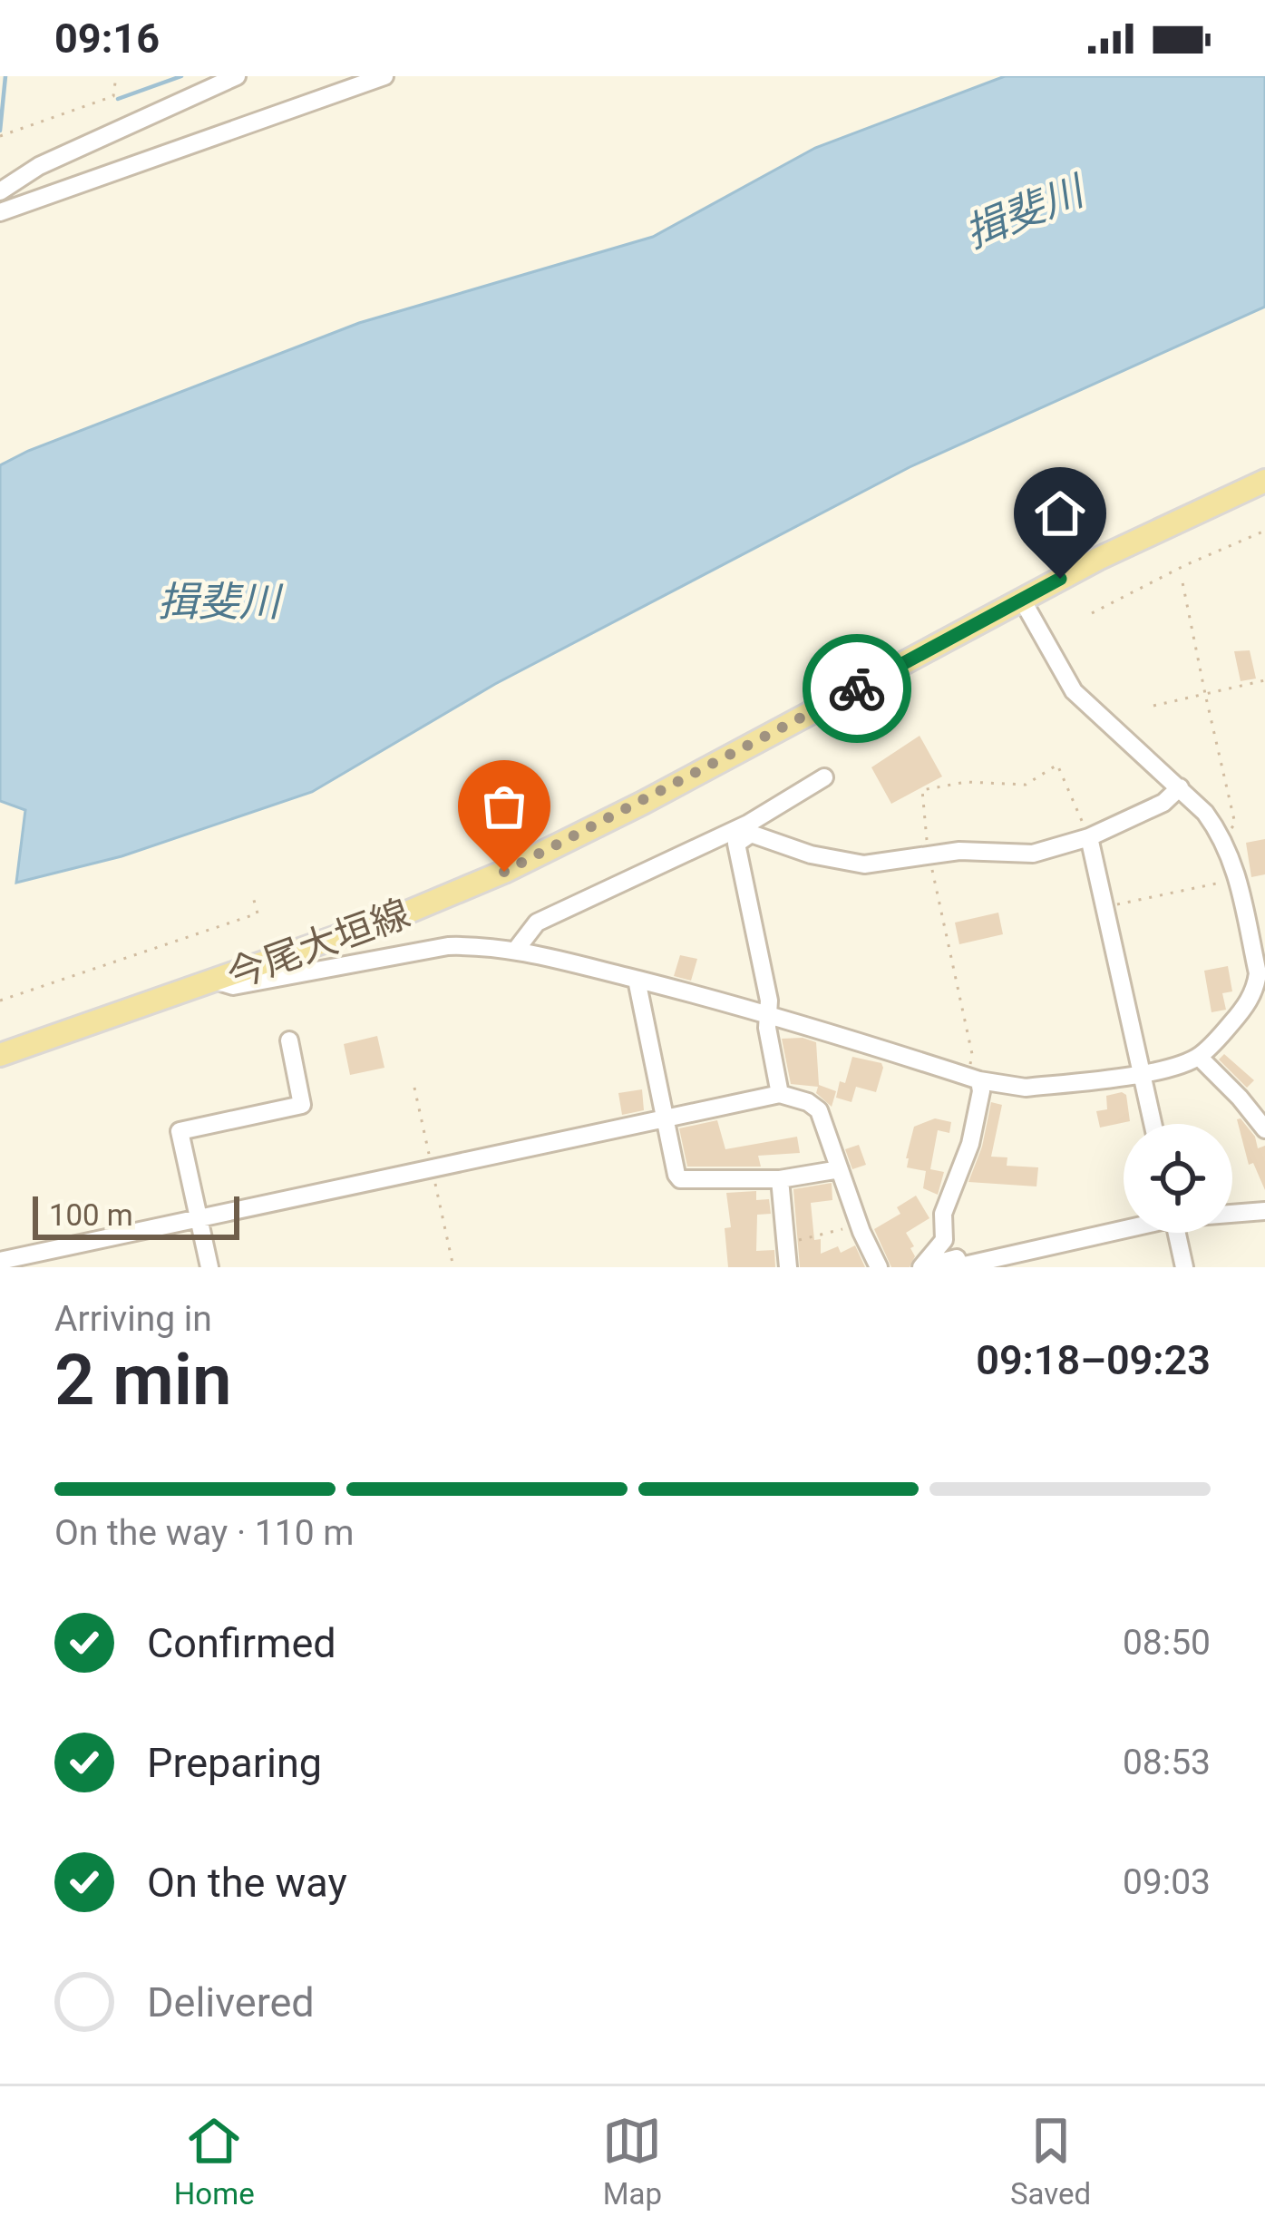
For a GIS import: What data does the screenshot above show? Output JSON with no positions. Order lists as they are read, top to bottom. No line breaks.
{"streets":{"main road":["今尾大垣線"]},"water":["揖斐川"],"scale_bar":"100 m","page":{"status":"09:16","scale":"100 m","heading":["2 min","Arriving in","09:18–09:23"],"bar":"On the way · 110 m","list":[["Confirmed","08:50"],["Preparing","08:53"],["On the way","09:03"],"Delivered"],"tabs":["Home","Map","Saved"]}}
